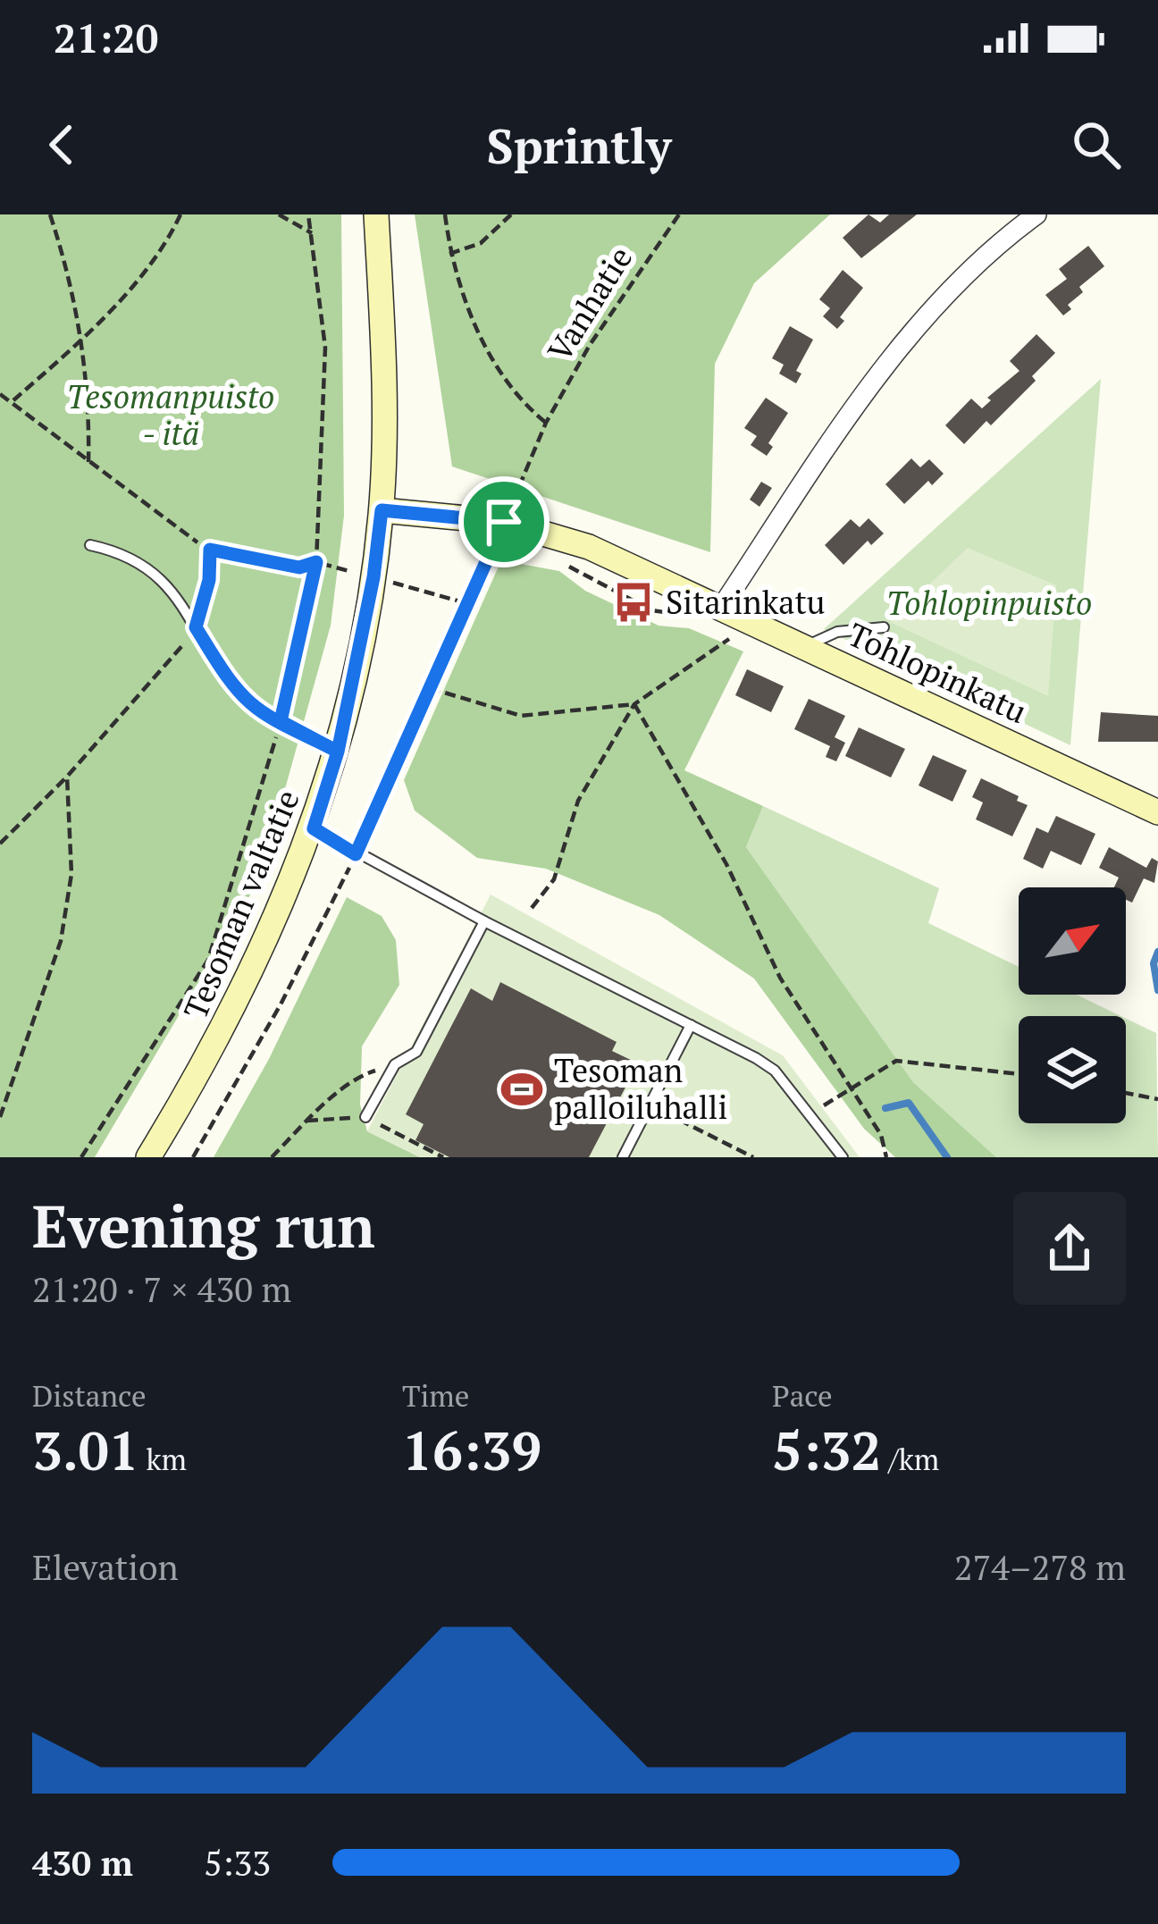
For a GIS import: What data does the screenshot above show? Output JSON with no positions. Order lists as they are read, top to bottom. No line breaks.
{"streets":{"main road":["Tohlopinkatu","Tesoman valtatie"],"path":["Vanhatie"]},"crossings":[["Vanhatie","Tohlopinkatu"],["Tohlopinkatu","Tesoman valtatie"]],"parks":["Tesomanpuisto - itä","Tohlopinpuisto"],"places":{"bus stop":["Sitarinkatu"],"sports":["Tesoman palloiluhalli"]},"north":"top right","page":{"status":"21:20","header":"Sprintly","heading":["Evening run","21:20 · 7 × 430 m"],"stats":[["Distance","3.01 km"],["Time","16:39"],["Pace","5:32 /km"]],"chart":["Elevation","274–278 m"],"list":[{"name":"430 m","note":"5:33"}]}}
